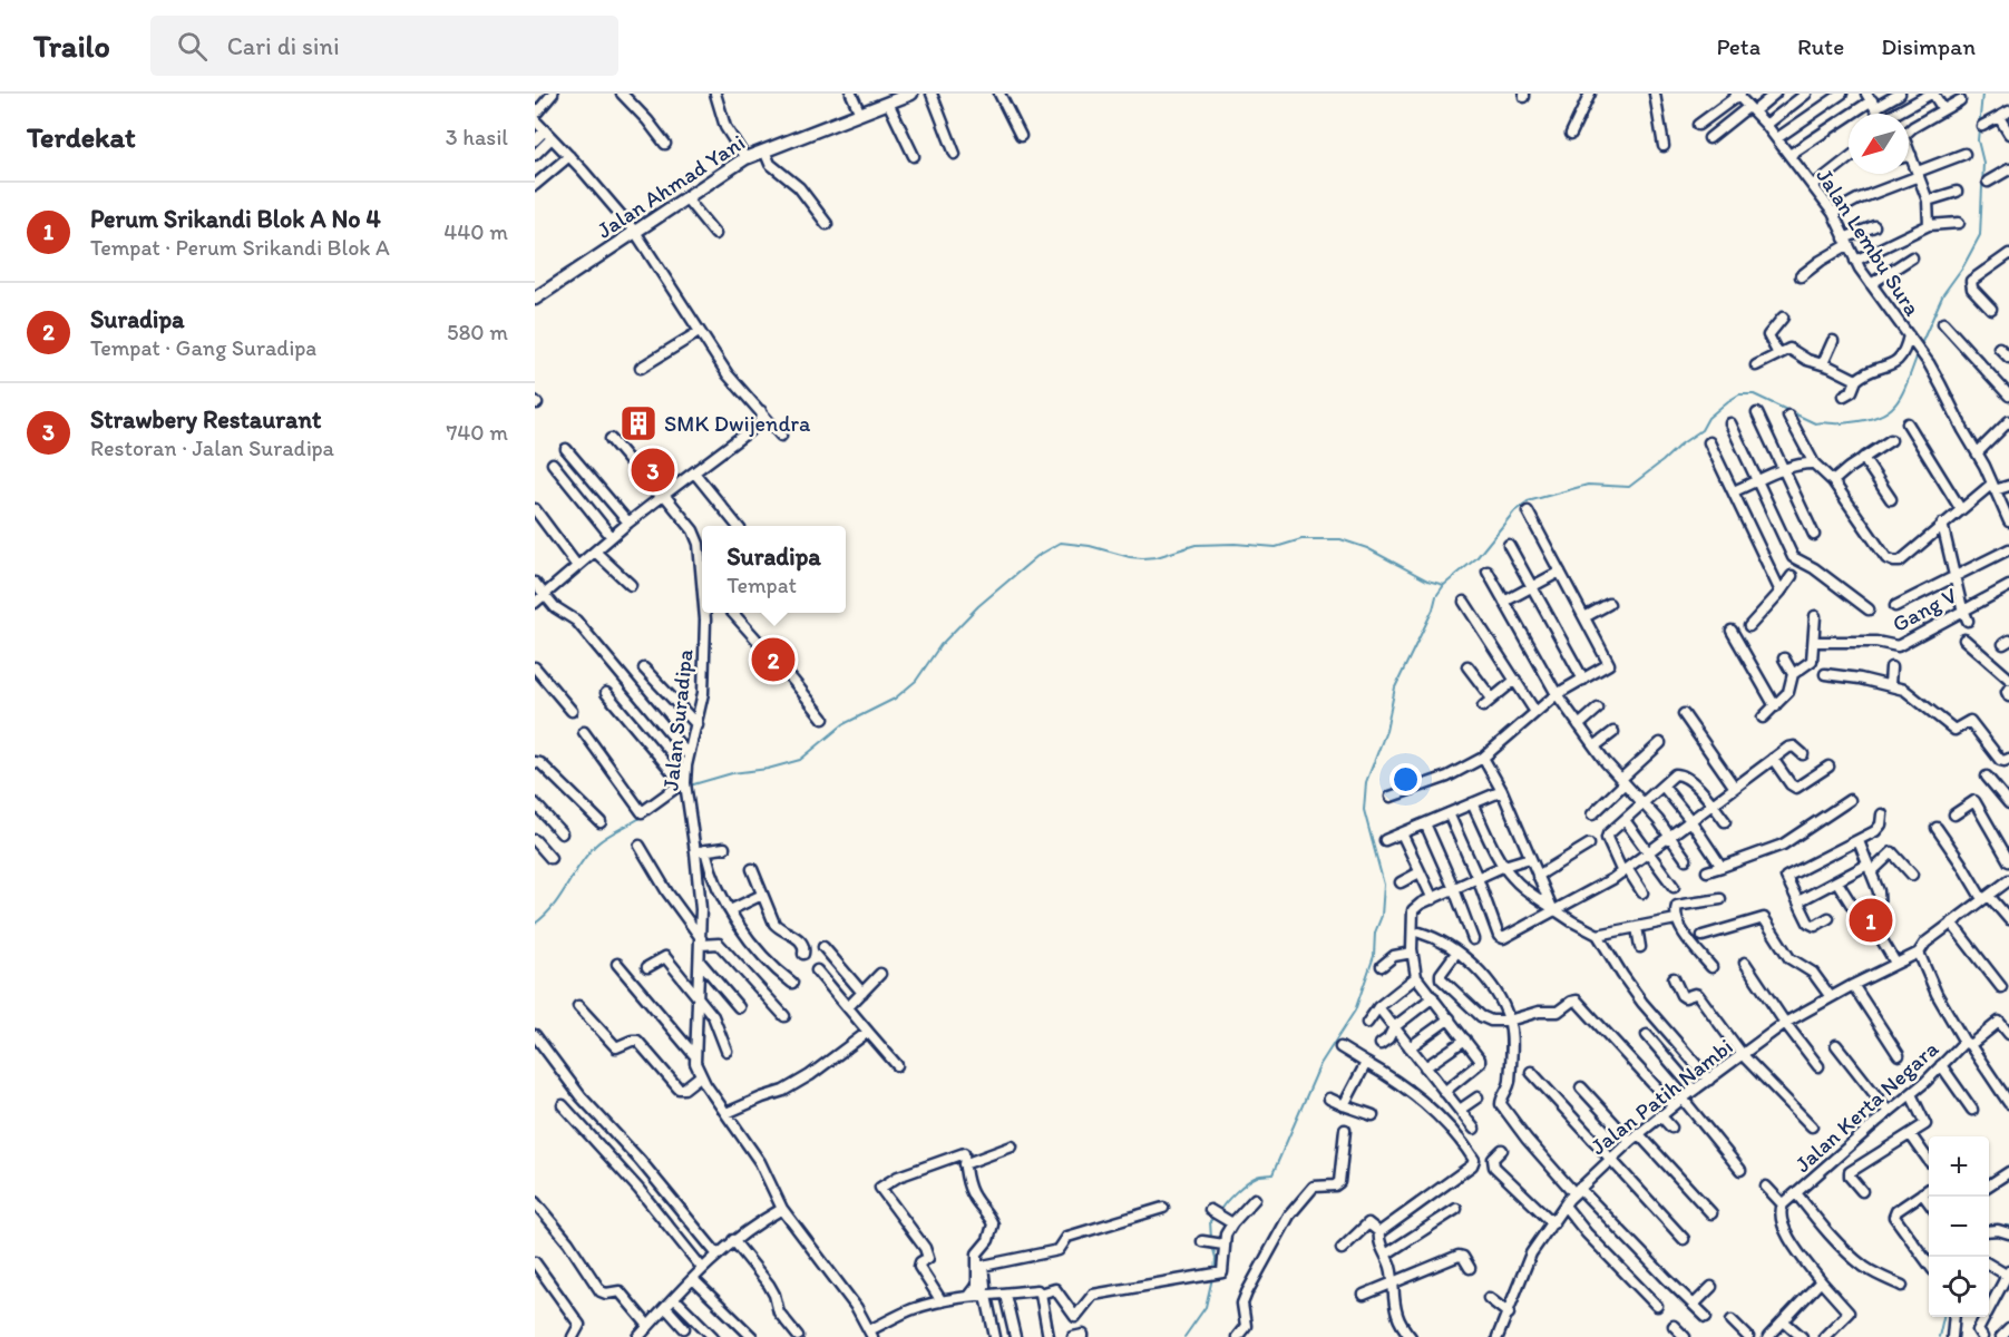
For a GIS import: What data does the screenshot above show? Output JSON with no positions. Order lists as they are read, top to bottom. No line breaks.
{"streets":{"main road":["Jalan Ahmad Yani"],"street":["Jalan Lembu Sura","Gang V","Jalan Suradipa","Jalan Patih Nambi","Jalan Kerta Negara"]},"crossings":[["Jalan Patih Nambi","Jalan Kerta Negara"]],"places":{"building":["SMK Dwijendra"]},"north":"bottom left","page":{"header":"Trailo","search":"Cari di sini","nav":["Peta","Rute","Disimpan"],"heading":["Terdekat","3 hasil"],"list":[{"mark":"1","name":"Perum Srikandi Blok A No 4","note":"Tempat · Perum Srikandi Blok A","value":"440 m"},{"mark":"2","name":"Suradipa","note":"Tempat · Gang Suradipa","value":"580 m"},{"mark":"3","name":"Strawbery Restaurant","note":"Restoran · Jalan Suradipa","value":"740 m"}],"pins":["3","2","1"],"popup":["Suradipa","Tempat"],"map_buttons":["+","−"]}}
